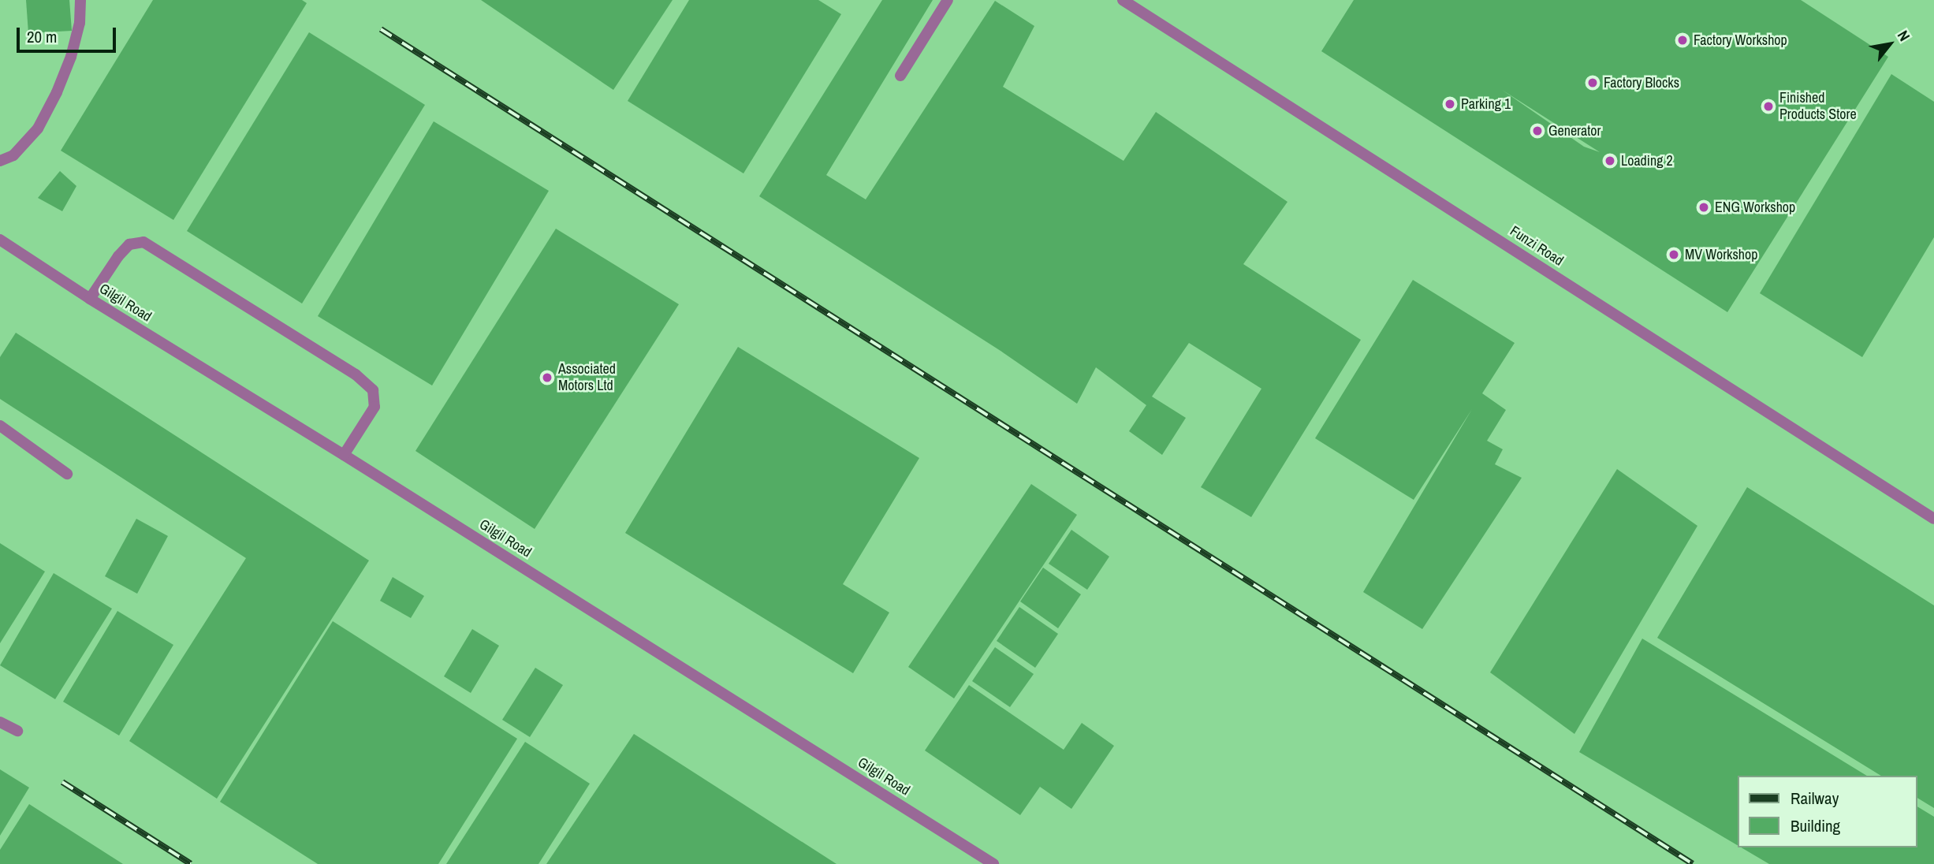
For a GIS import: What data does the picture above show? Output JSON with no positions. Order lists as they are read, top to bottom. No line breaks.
{"streets":{"lane":["Funzi Road","Gilgil Road"]},"places":["Factory Workshop","Factory Blocks","Parking 1","Finished Products Store","Generator","Loading 2","ENG Workshop","MV Workshop","Associated Motors Ltd"],"legend":["Railway","Building"],"scale_bar":"20 m","north":"top right"}
